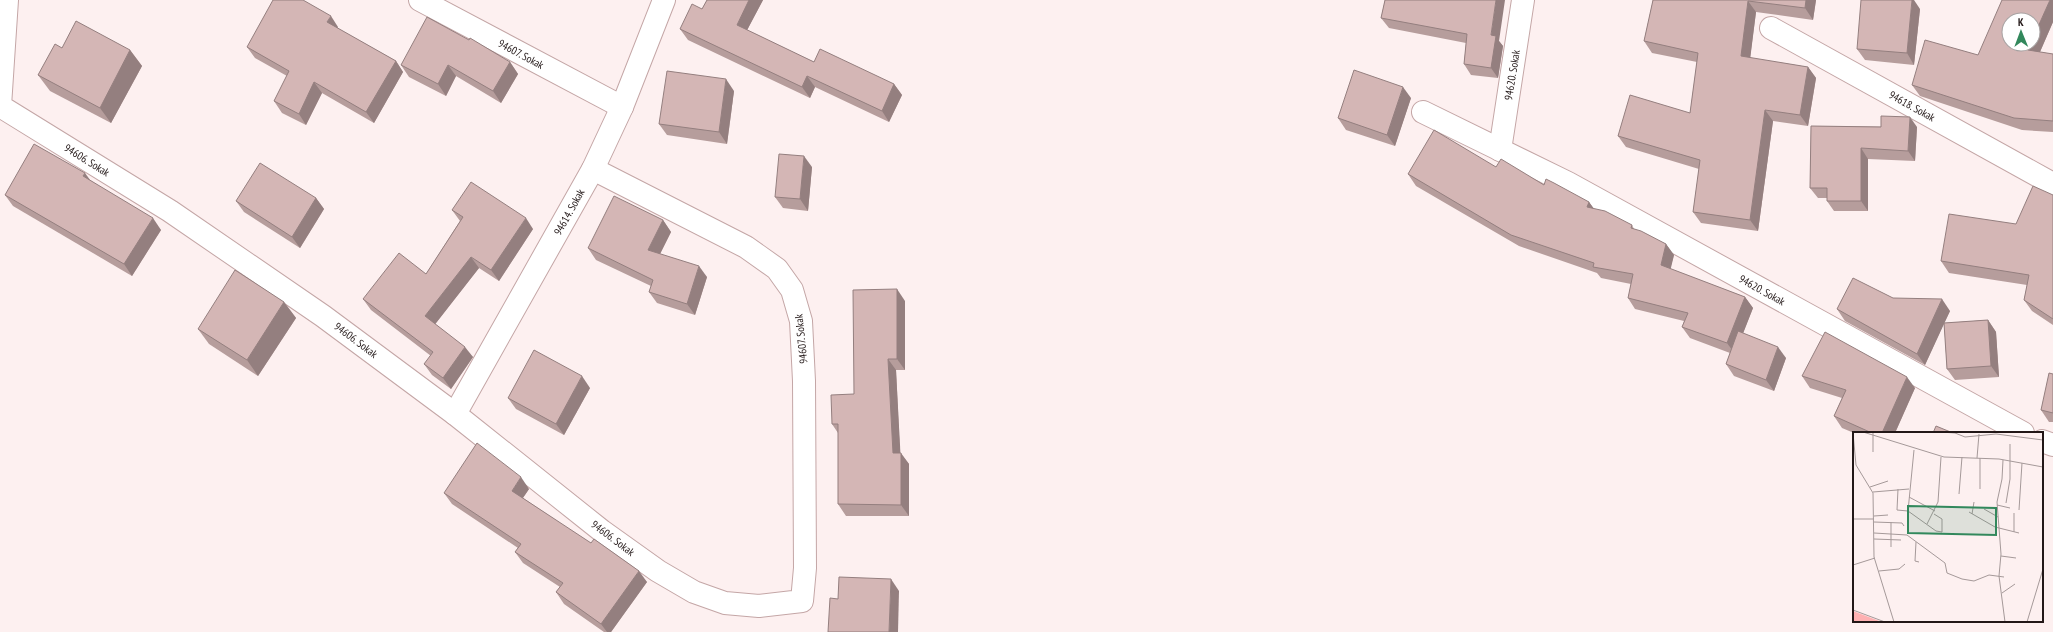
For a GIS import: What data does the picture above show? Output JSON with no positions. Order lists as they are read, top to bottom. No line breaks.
{"streets":{"street":["94607. Sokak","94620. Sokak","94618. Sokak","94606. Sokak","94614. Sokak"]},"crossings":[["94607. Sokak","94606. Sokak"],["94607. Sokak","94614. Sokak"],["94606. Sokak","94614. Sokak"]],"north":"top"}
